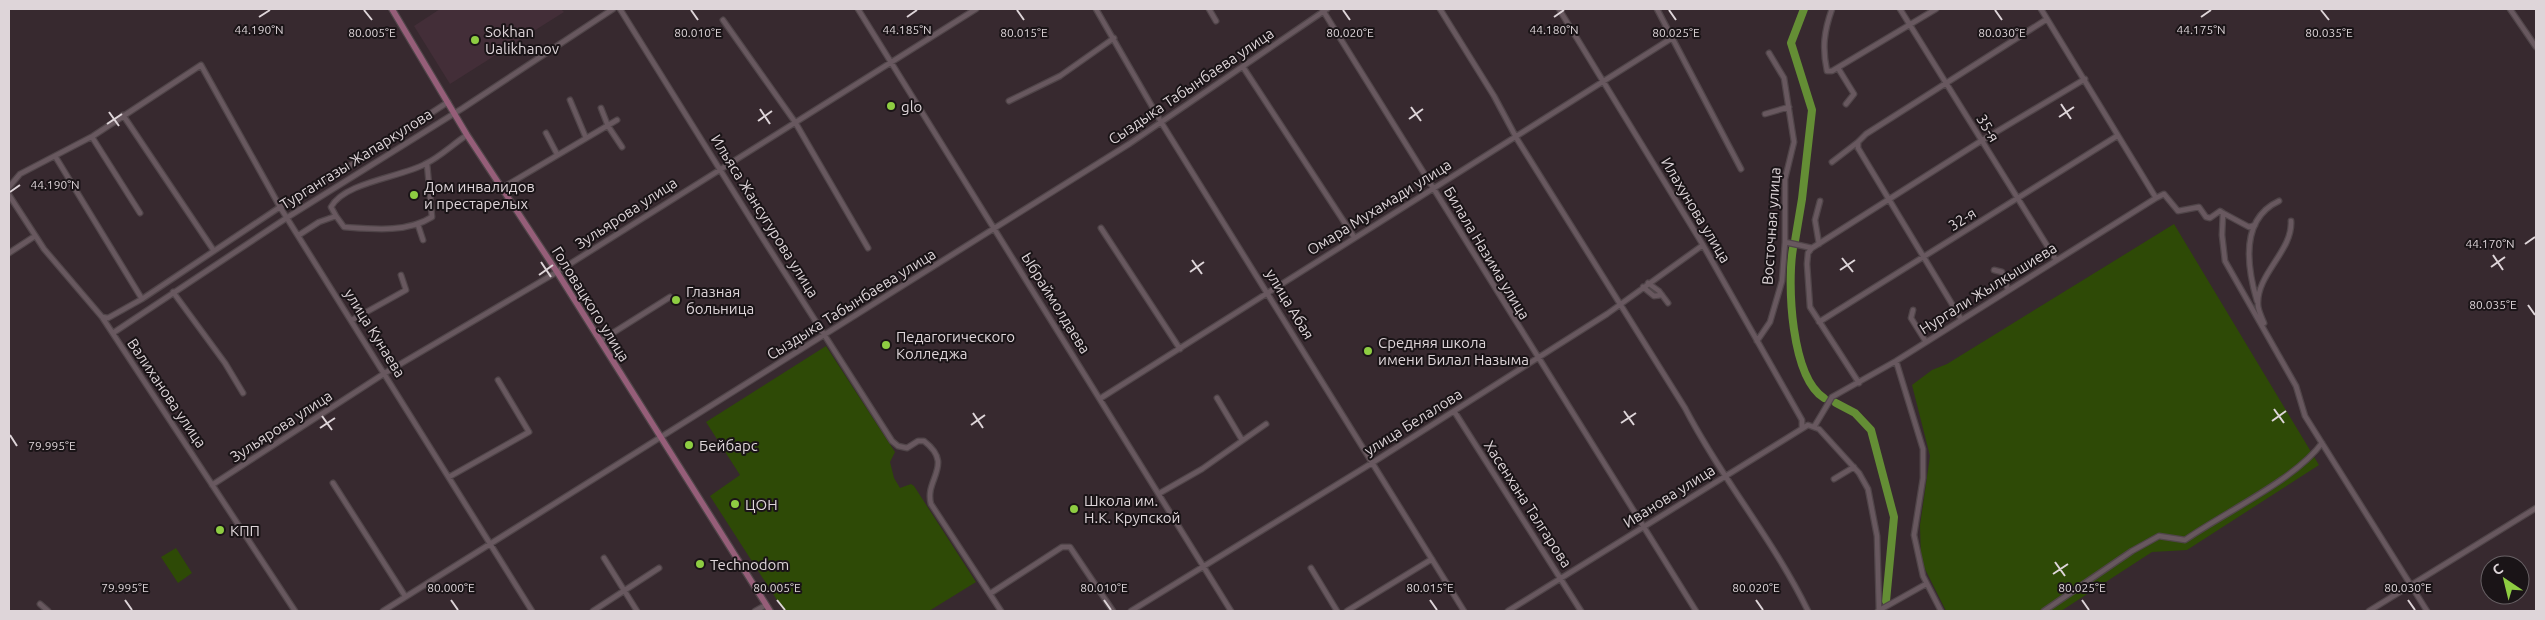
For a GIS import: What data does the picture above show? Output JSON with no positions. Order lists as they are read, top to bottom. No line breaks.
{"streets":{"main road":["Головацкого улица"],"street":["Сыздыка Табынбаева улица","35-я","Тургангазы Жапаркулова","Омара Мухамади улица","Илахунова улица","Зульярова улица","Ильяса Жансугурова улица","32-я","Восточная улица","Билала Назима улица","Нургали Жылкышиева","Ыбраймолдаева","улица Абая","улица Кунаева","Валиханова улица","улица Белалова","Иванова улица","Хасенхана Талгарова"]},"crossings":[["Сыздыка Табынбаева улица","Ильяса Жансугурова улица"],["Сыздыка Табынбаева улица","Билала Назима улица"],["Сыздыка Табынбаева улица","Ыбраймолдаева"],["Сыздыка Табынбаева улица","Головацкого улица"],["Сыздыка Табынбаева улица","улица Абая"],["Сыздыка Табынбаева улица","улица Кунаева"],["35-я","32-я"],["35-я","Нургали Жылкышиева"],["Тургангазы Жапаркулова","Головацкого улица"],["Тургангазы Жапаркулова","улица Кунаева"],["Тургангазы Жапаркулова","Валиханова улица"],["Омара Мухамади улица","Илахунова улица"],["Омара Мухамади улица","Билала Назима улица"],["Омара Мухамади улица","Ыбраймолдаева"],["Омара Мухамади улица","улица Абая"],["Илахунова улица","Восточная улица"],["Илахунова улица","улица Белалова"],["Илахунова улица","Иванова улица"],["Зульярова улица","Ильяса Жансугурова улица"],["Зульярова улица","Ыбраймолдаева"],["Зульярова улица","Головацкого улица"],["Зульярова улица","улица Кунаева"],["Зульярова улица","Валиханова улица"],["Билала Назима улица","улица Белалова"],["Билала Назима улица","Иванова улица"],["Нургали Жылкышиева","Иванова улица"],["Ыбраймолдаева","улица Белалова"],["улица Абая","улица Белалова"],["улица Белалова","Хасенхана Талгарова"],["Иванова улица","Хасенхана Талгарова"]],"places":["Sokhan Ualikhanov","glo","Дом инвалидов и престарелых","Глазная больница","Педагогического Колледжа","Средняя школа имени Билал Назыма","Бейбарс","ЦОН","Школа им. Н.К. Крупской","КПП","Technodom"],"north":"top left","coordinates":["44.180°N","44.190°N","44.185°N","44.175°N","80.020°E","80.030°E","80.035°E","80.005°E","80.010°E","80.015°E","80.025°E","44.170°N","79.995°E","80.000°E"]}
